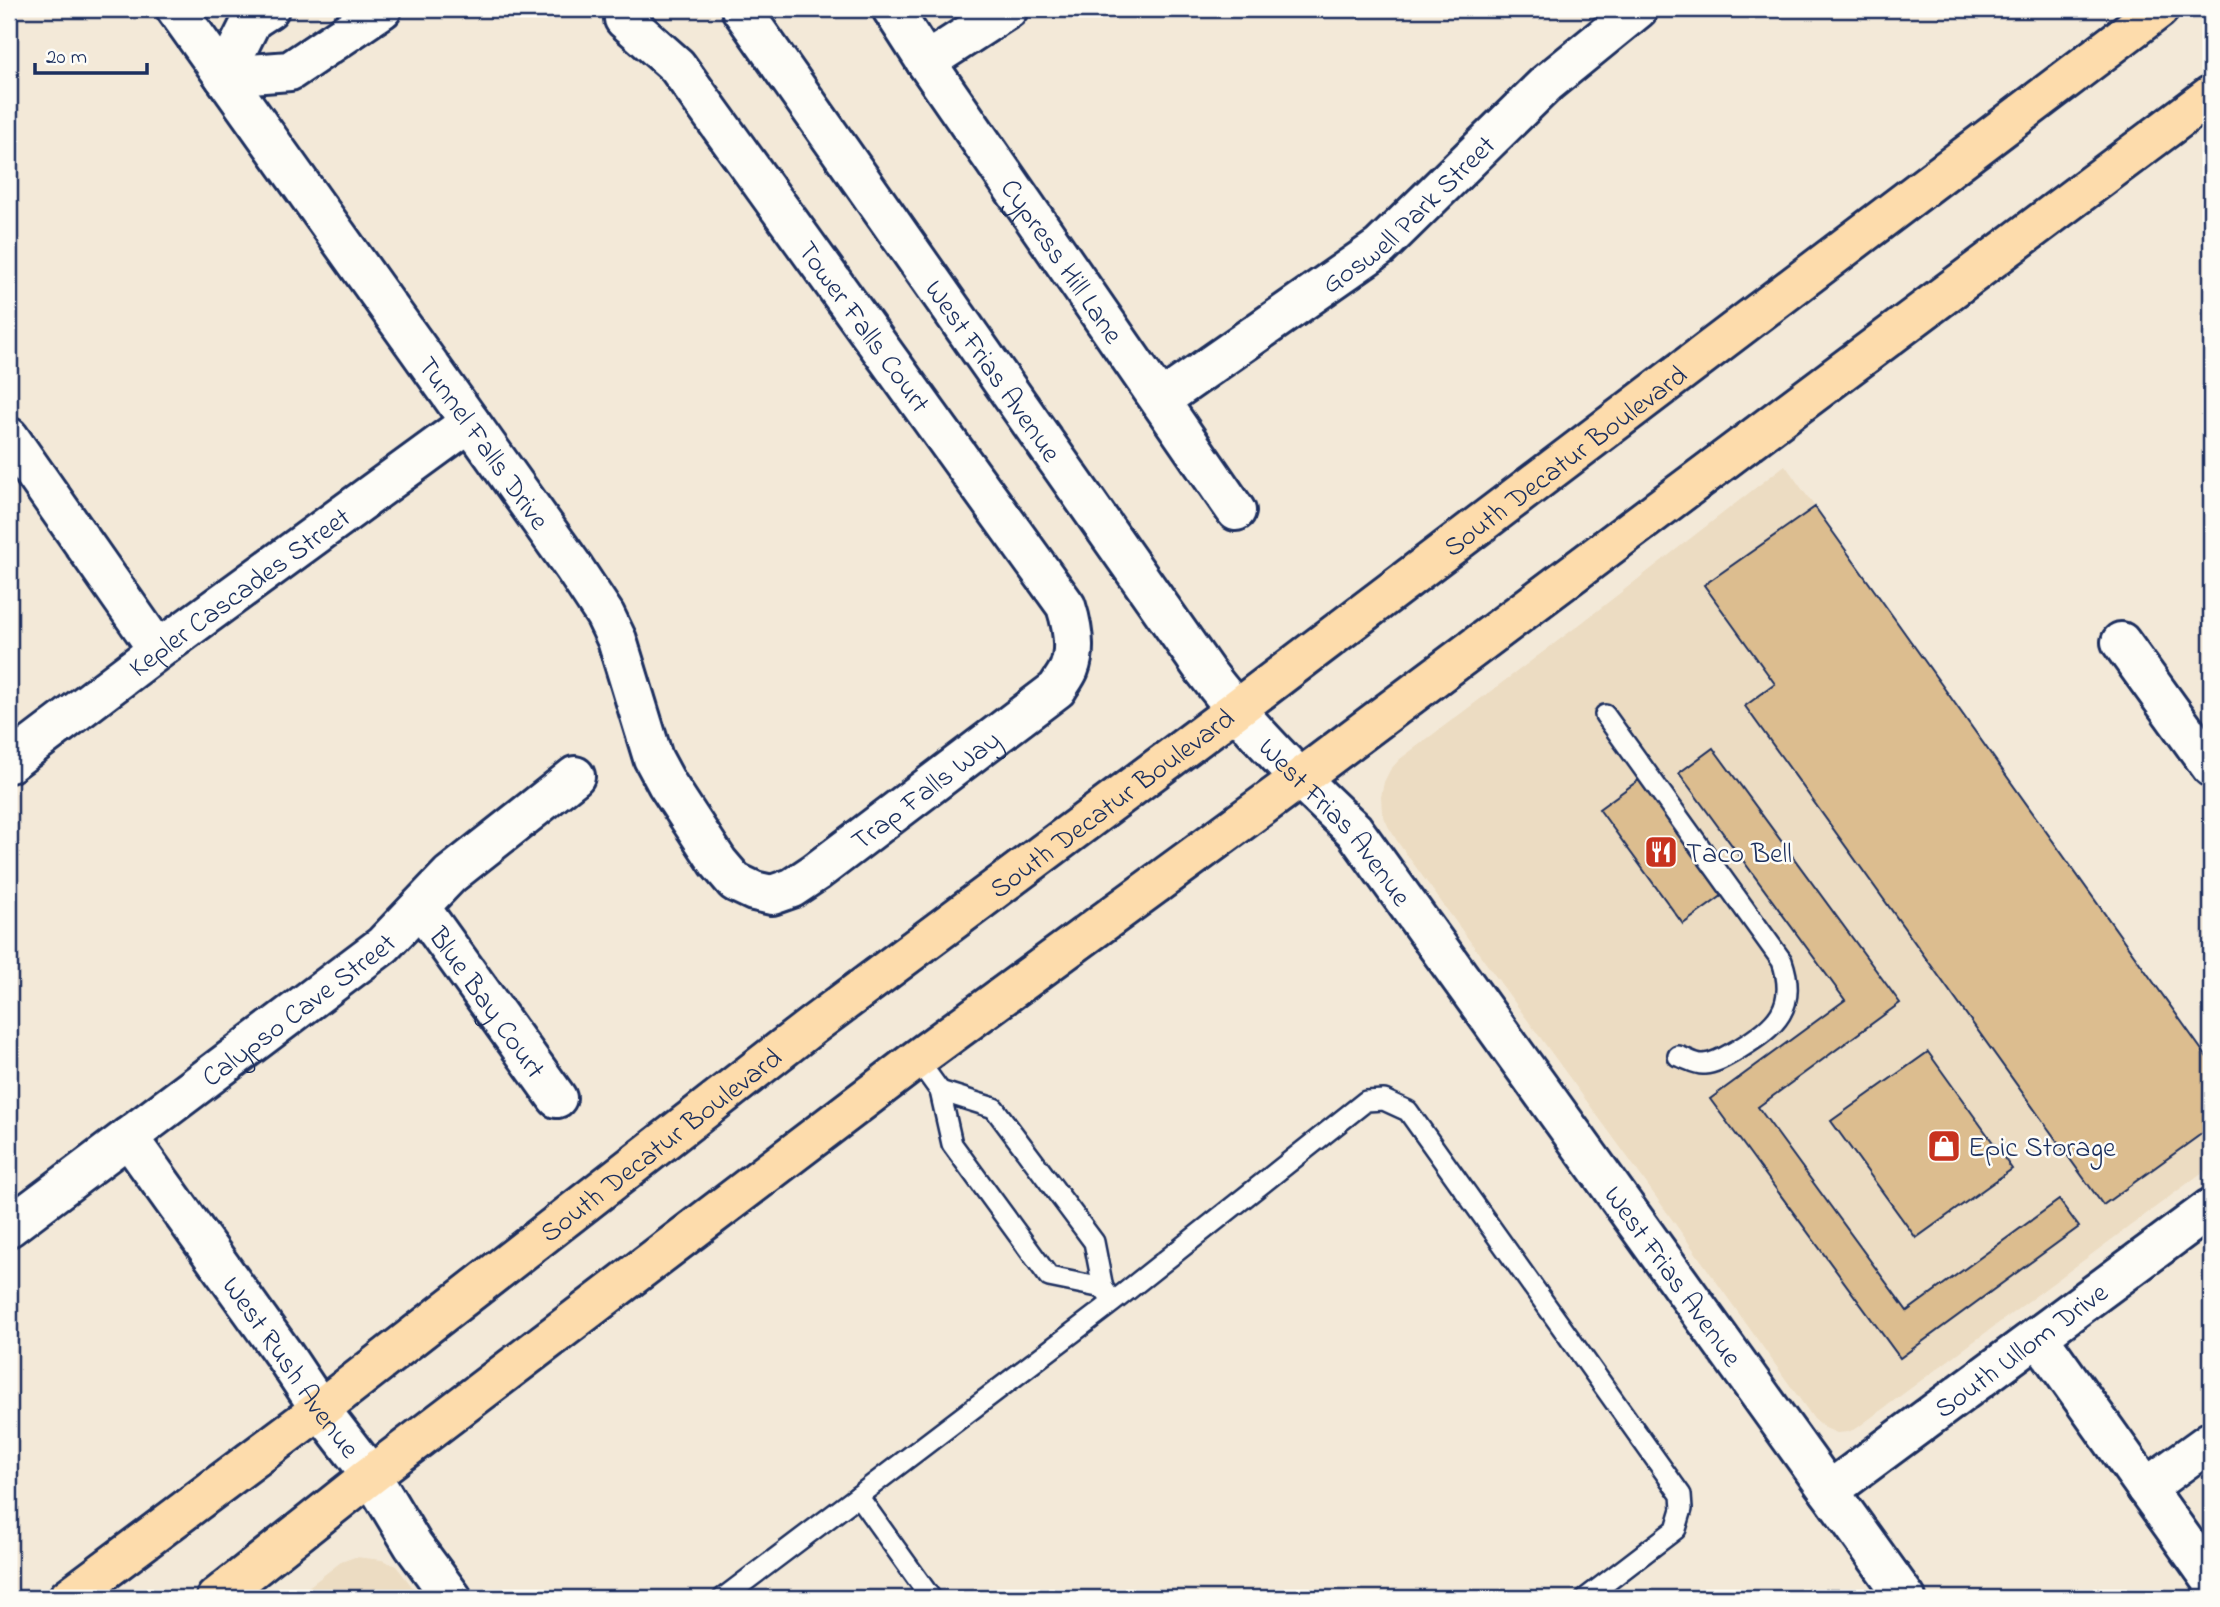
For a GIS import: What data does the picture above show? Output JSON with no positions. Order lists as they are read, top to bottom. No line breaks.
{"streets":{"main road":["South Decatur Boulevard"],"street":["Goswell Park Street","Cypress Hill Lane","Tower Falls Court","West Frias Avenue","Tunnel Falls Drive","Kepler Cascades Street","Trap Falls Way","Blue Bay Court","Calypso Cave Street","South Ullom Drive","West Rush Avenue"]},"crossings":[["Goswell Park Street","Cypress Hill Lane"],["Tower Falls Court","Trap Falls Way"],["West Frias Avenue","South Decatur Boulevard"],["West Frias Avenue","South Ullom Drive"],["Tunnel Falls Drive","Kepler Cascades Street"],["Tunnel Falls Drive","Trap Falls Way"],["South Decatur Boulevard","West Rush Avenue"],["Blue Bay Court","Calypso Cave Street"],["Calypso Cave Street","West Rush Avenue"]],"places":{"restaurant":["Taco Bell"],"shop":["Epic Storage"]},"scale_bar":"20 m"}
